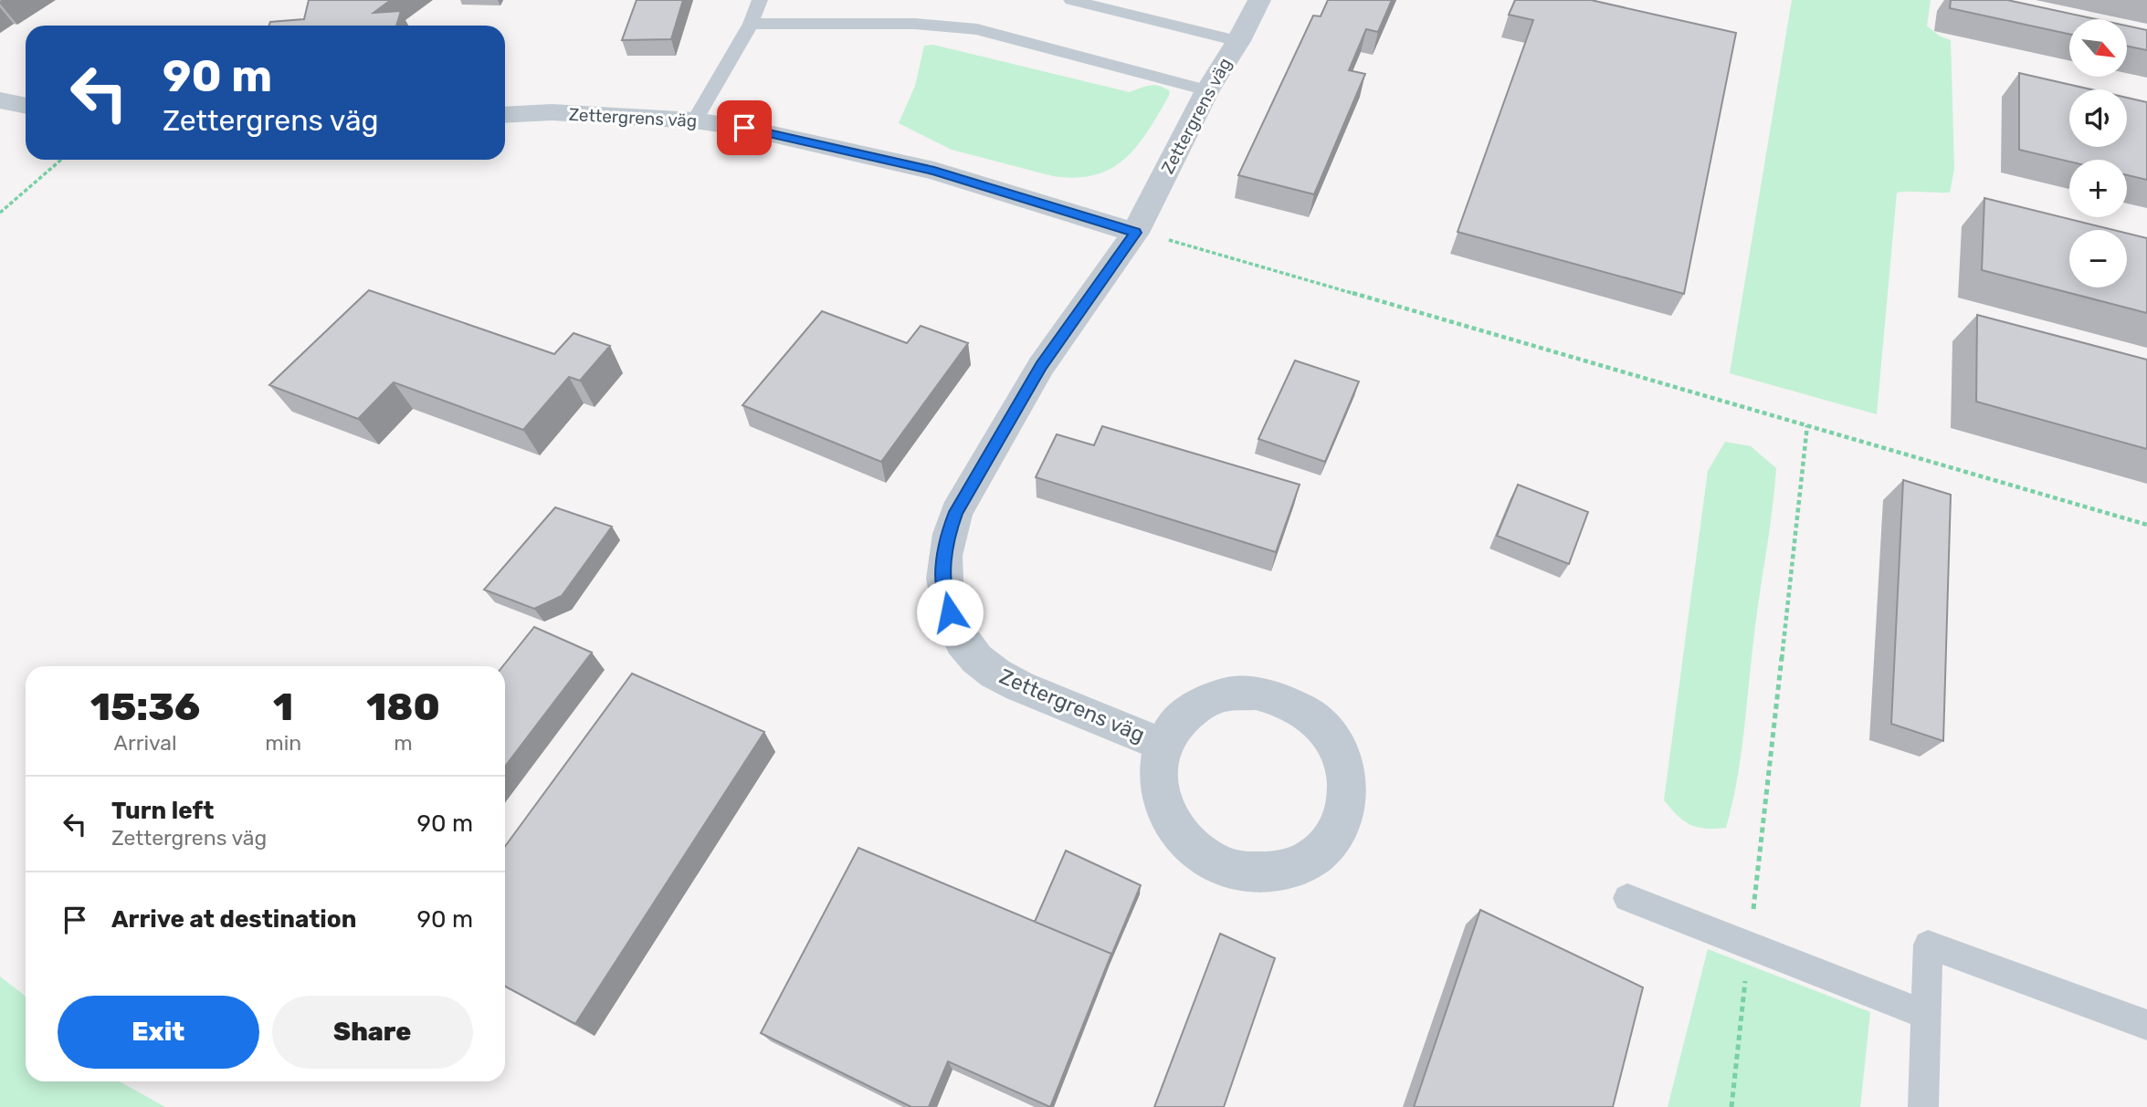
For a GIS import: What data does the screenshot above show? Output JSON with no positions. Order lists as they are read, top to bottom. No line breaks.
{"streets":{"street":["Zettergrens väg"]},"north":"bottom right","page":{"map_buttons":["+","−"],"turn":["90 m","Zettergrens väg"],"eta":["15:36","Arrival","1","min","180","m"],"list":[{"name":"Turn left","note":"Zettergrens väg","value":"90 m"},{"name":"Arrive at destination","value":"90 m"}],"buttons":["Exit","Share"]}}
